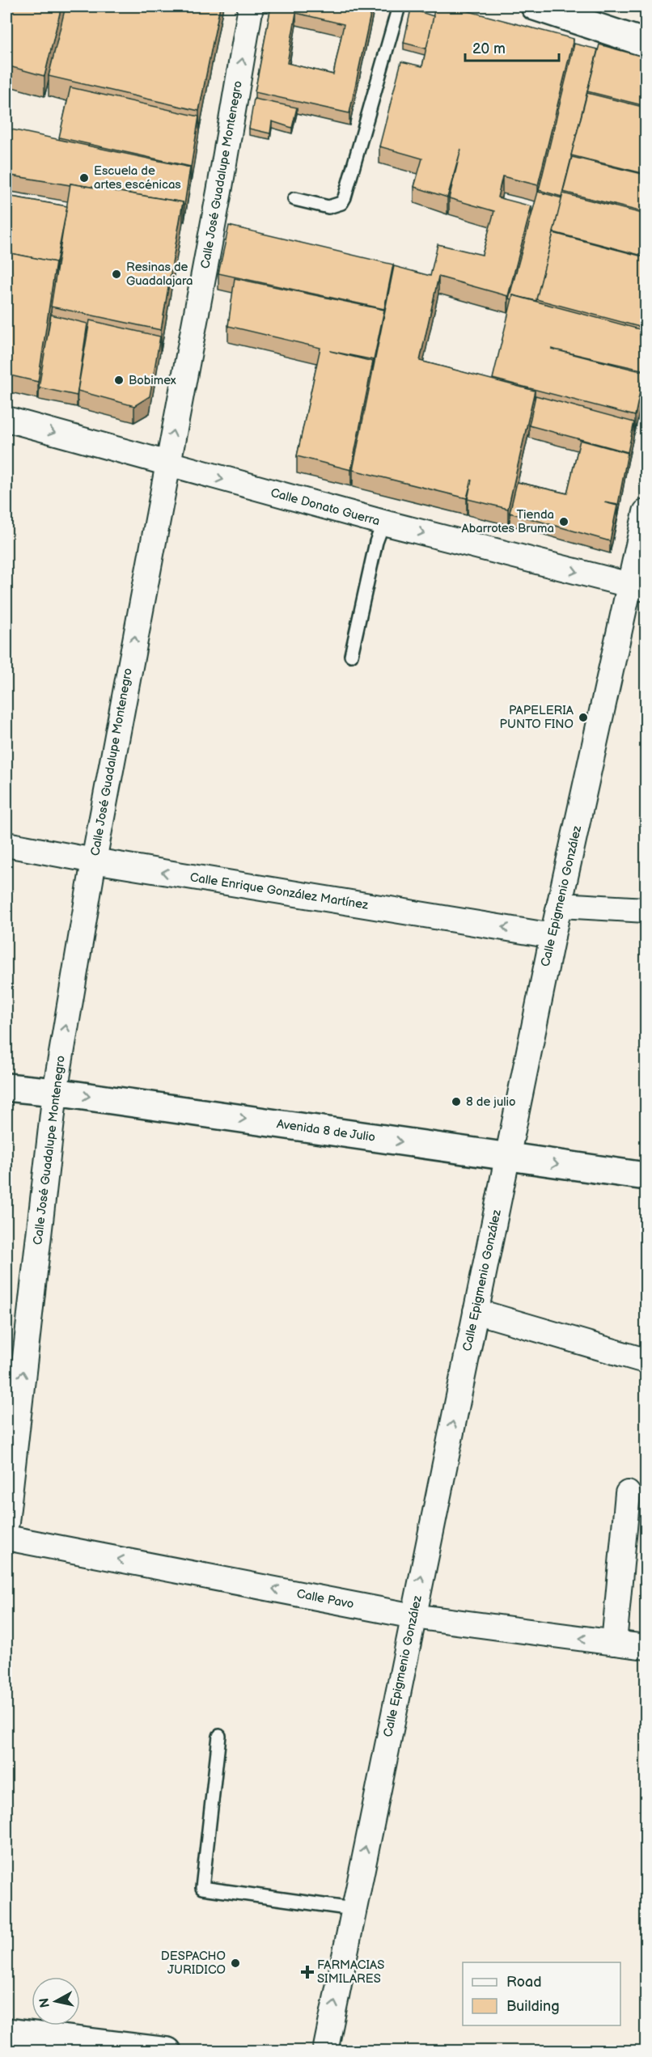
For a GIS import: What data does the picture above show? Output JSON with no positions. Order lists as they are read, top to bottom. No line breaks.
{"streets":{"street":["Calle José Guadalupe Montenegro","Calle Donato Guerra","Calle Enrique González Martínez","Calle Epigmenio González","Avenida 8 de Julio","Calle Pavo"]},"crossings":[["Calle José Guadalupe Montenegro","Calle Donato Guerra"],["Calle José Guadalupe Montenegro","Calle Enrique González Martínez"],["Calle José Guadalupe Montenegro","Avenida 8 de Julio"],["Calle Donato Guerra","Calle Epigmenio González"],["Calle Enrique González Martínez","Calle Epigmenio González"],["Calle Epigmenio González","Avenida 8 de Julio"],["Calle Epigmenio González","Calle Pavo"]],"one_way":["Calle José Guadalupe Montenegro","Calle Donato Guerra","Calle Enrique González Martínez","Calle Epigmenio González","Avenida 8 de Julio","Calle Pavo"],"places":{"other":["Escuela de artes escénicas","Resinas de Guadalajara","Bobimex","Tienda Abarrotes Bruma","PAPELERIA PUNTO FINO","8 de julio","DESPACHO JURIDICO"],"health":["FARMACIAS SIMILARES"]},"legend":["Road","Building"],"scale_bar":"20 m","north":"left"}
